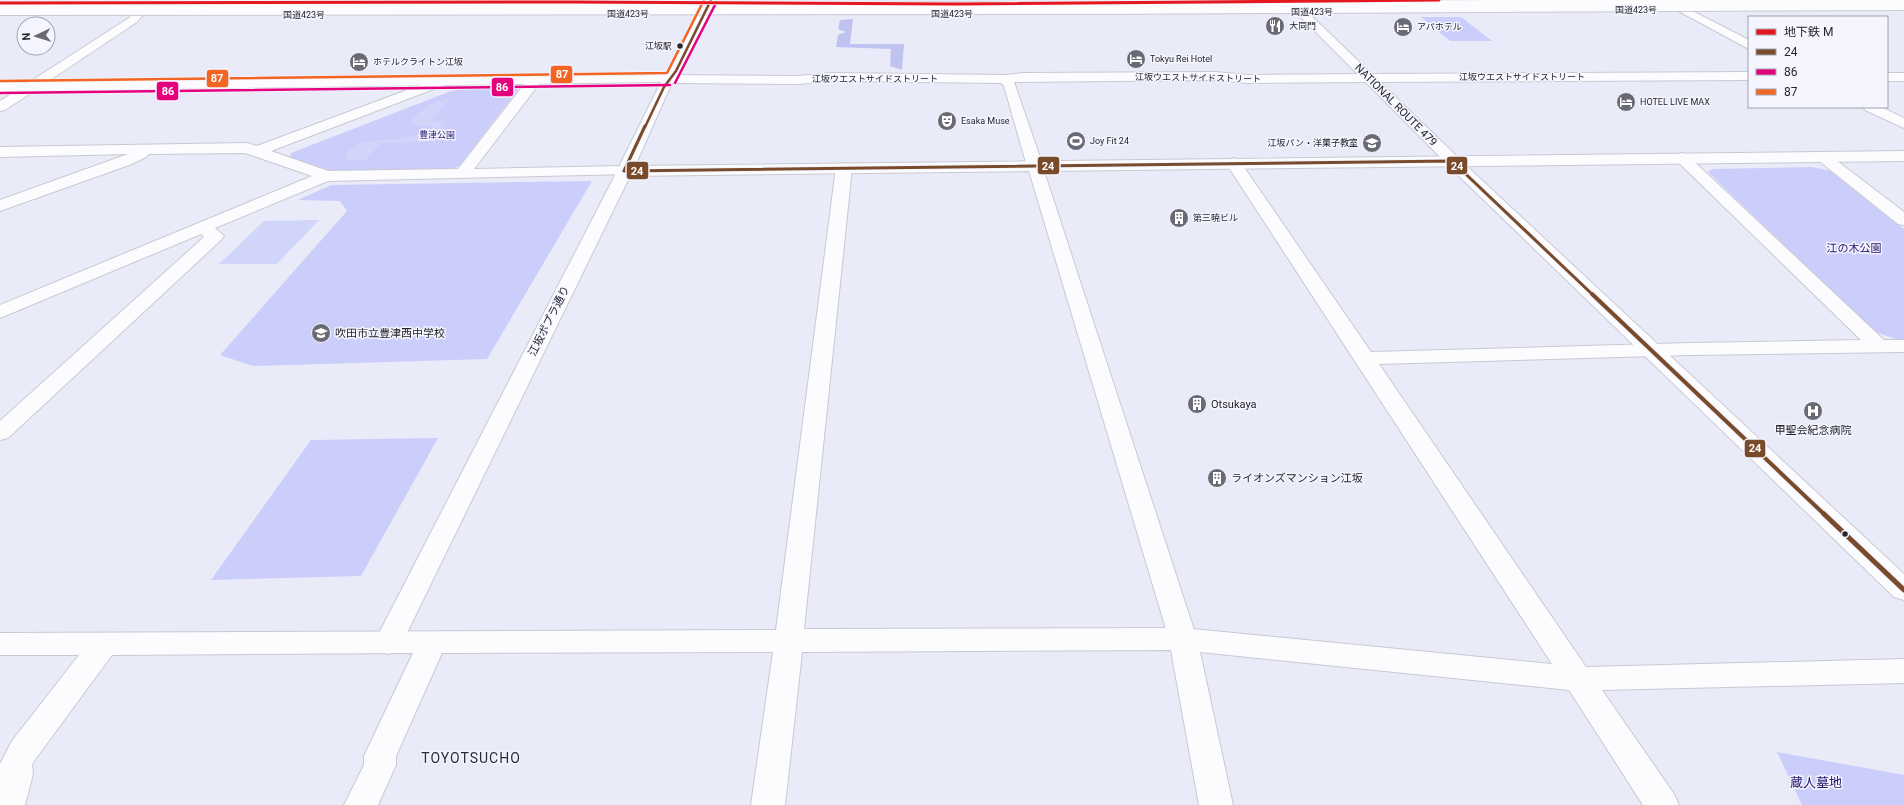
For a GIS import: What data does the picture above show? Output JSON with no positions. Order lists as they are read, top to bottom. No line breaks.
{"streets":{"main road":["国道423号","江坂ウエストサイドストリート","NATIONAL ROUTE 479","江坂ポプラ通り"]},"crossings":[["国道423号","NATIONAL ROUTE 479"],["国道423号","江坂ポプラ通り"],["江坂ウエストサイドストリート","NATIONAL ROUTE 479"],["江坂ウエストサイドストリート","江坂ポプラ通り"]],"districts":["TOYOTSUCHO"],"parks":["豊津公園","江の木公園","蔵人墓地"],"places":{"restaurant":["大同門"],"hotel":["アパホテル","Tokyu Rei Hotel","ホテルクライトン江坂","HOTEL LIVE MAX"],"other":["江坂駅"],"theatre":["Esaka Muse"],"sports":["Joy Fit 24"],"school or university":["江坂パン・洋菓子教室","吹田市立豊津西中学校"],"building":["第三暁ビル","Otsukaya","ライオンズマンション江坂"],"hospital":["甲聖会紀念病院"]},"lines":["metro line M","transit line 24","transit line 87","transit line 86"],"legend":["地下鉄 M","24","86","87"],"north":"left"}
